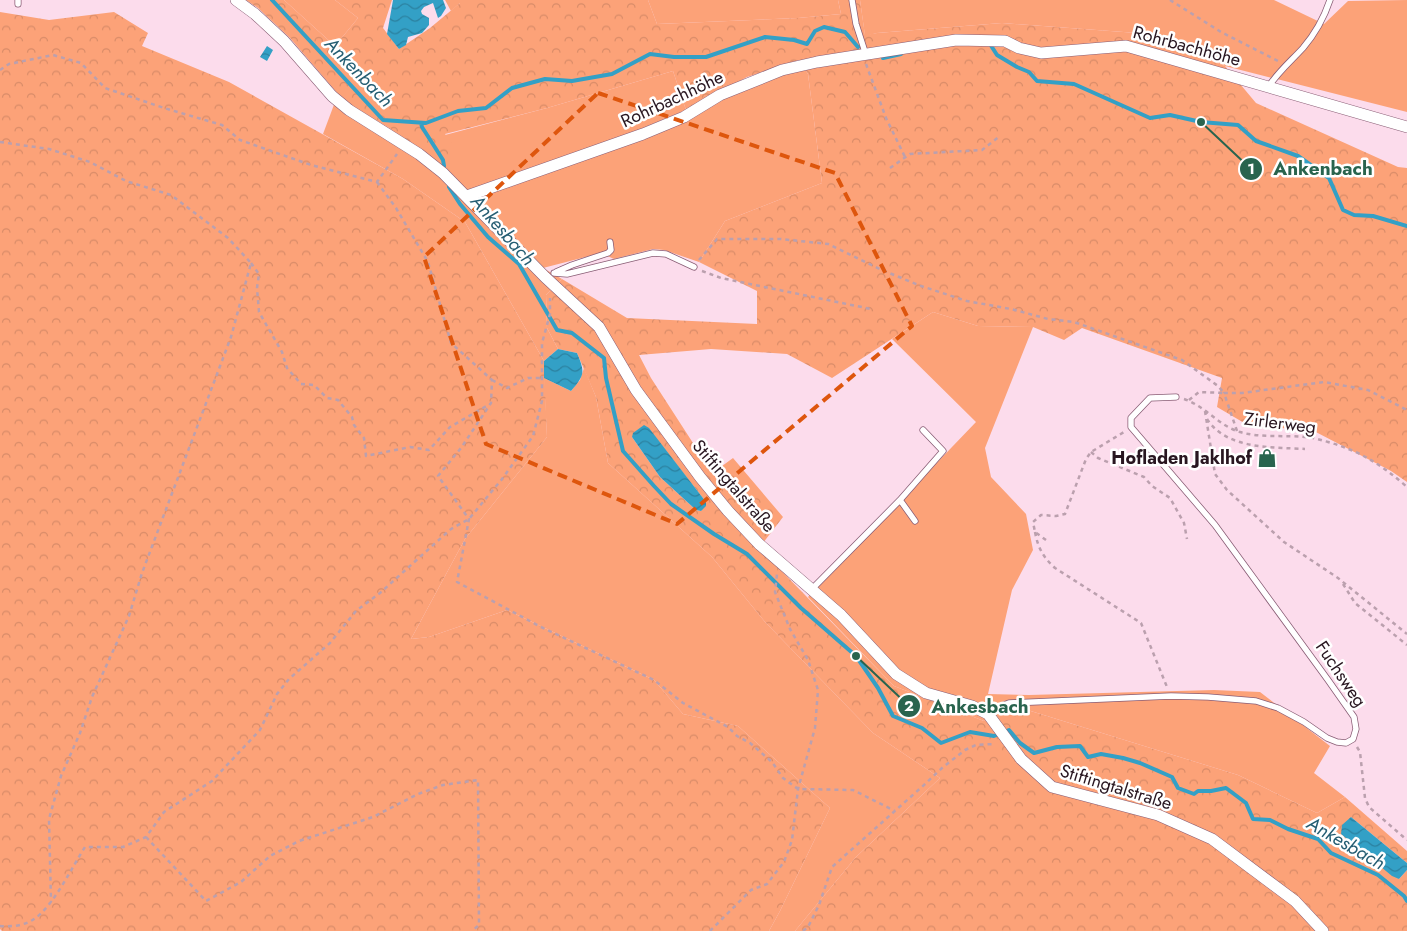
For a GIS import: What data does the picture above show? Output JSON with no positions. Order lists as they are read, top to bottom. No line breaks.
{"streets":{"street":["Rohrbachhöhe","Stiftingtalstraße"],"lane":["Fuchsweg"],"path":["Zirlerweg"]},"crossings":[["Rohrbachhöhe","Stiftingtalstraße"]],"water":["Ankenbach","Ankesbach"],"places":{"other":["Ankenbach","Ankesbach"],"shop":["Hofladen Jaklhof"]}}
